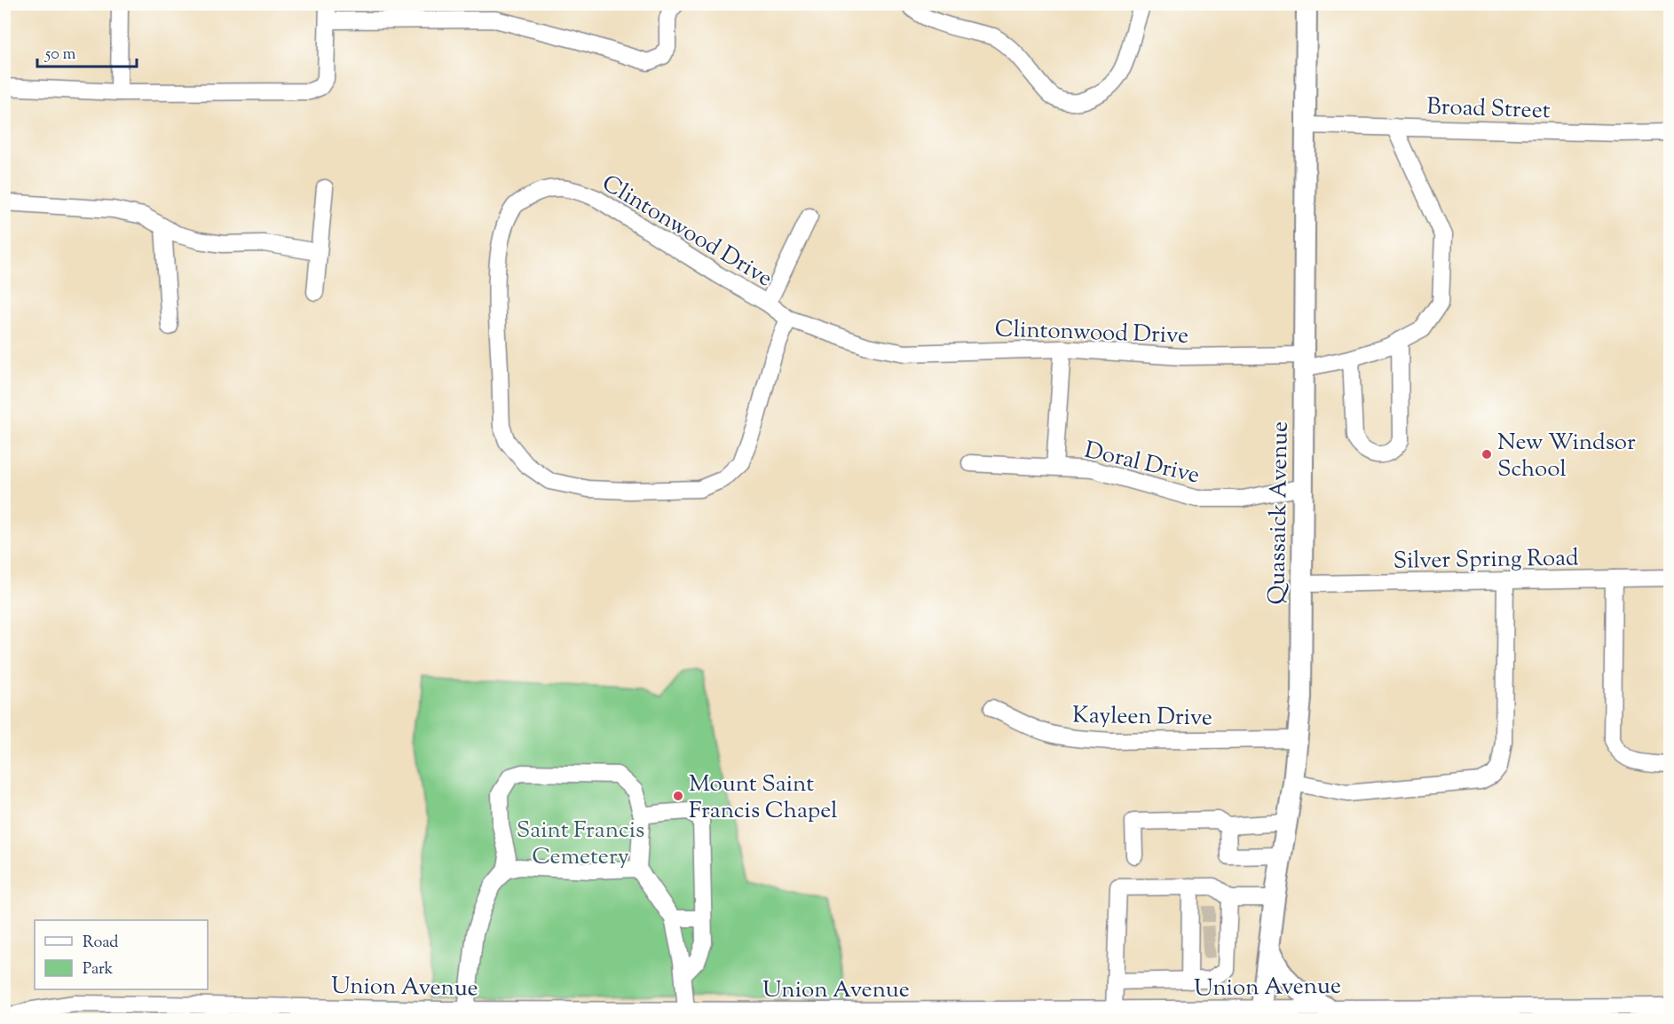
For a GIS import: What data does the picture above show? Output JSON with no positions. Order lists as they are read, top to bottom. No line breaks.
{"streets":{"main road":["Quassaick Avenue"],"street":["Broad Street","Clintonwood Drive","Doral Drive","Silver Spring Road","Kayleen Drive","Union Avenue"]},"crossings":[["Broad Street","Clintonwood Drive"],["Broad Street","Quassaick Avenue"],["Clintonwood Drive","Quassaick Avenue"],["Doral Drive","Quassaick Avenue"],["Quassaick Avenue","Silver Spring Road"],["Quassaick Avenue","Kayleen Drive"],["Quassaick Avenue","Union Avenue"]],"parks":["Saint Francis Cemetery"],"places":["New Windsor School","Mount Saint Francis Chapel"],"legend":["Road","Park"],"scale_bar":"50 m"}
